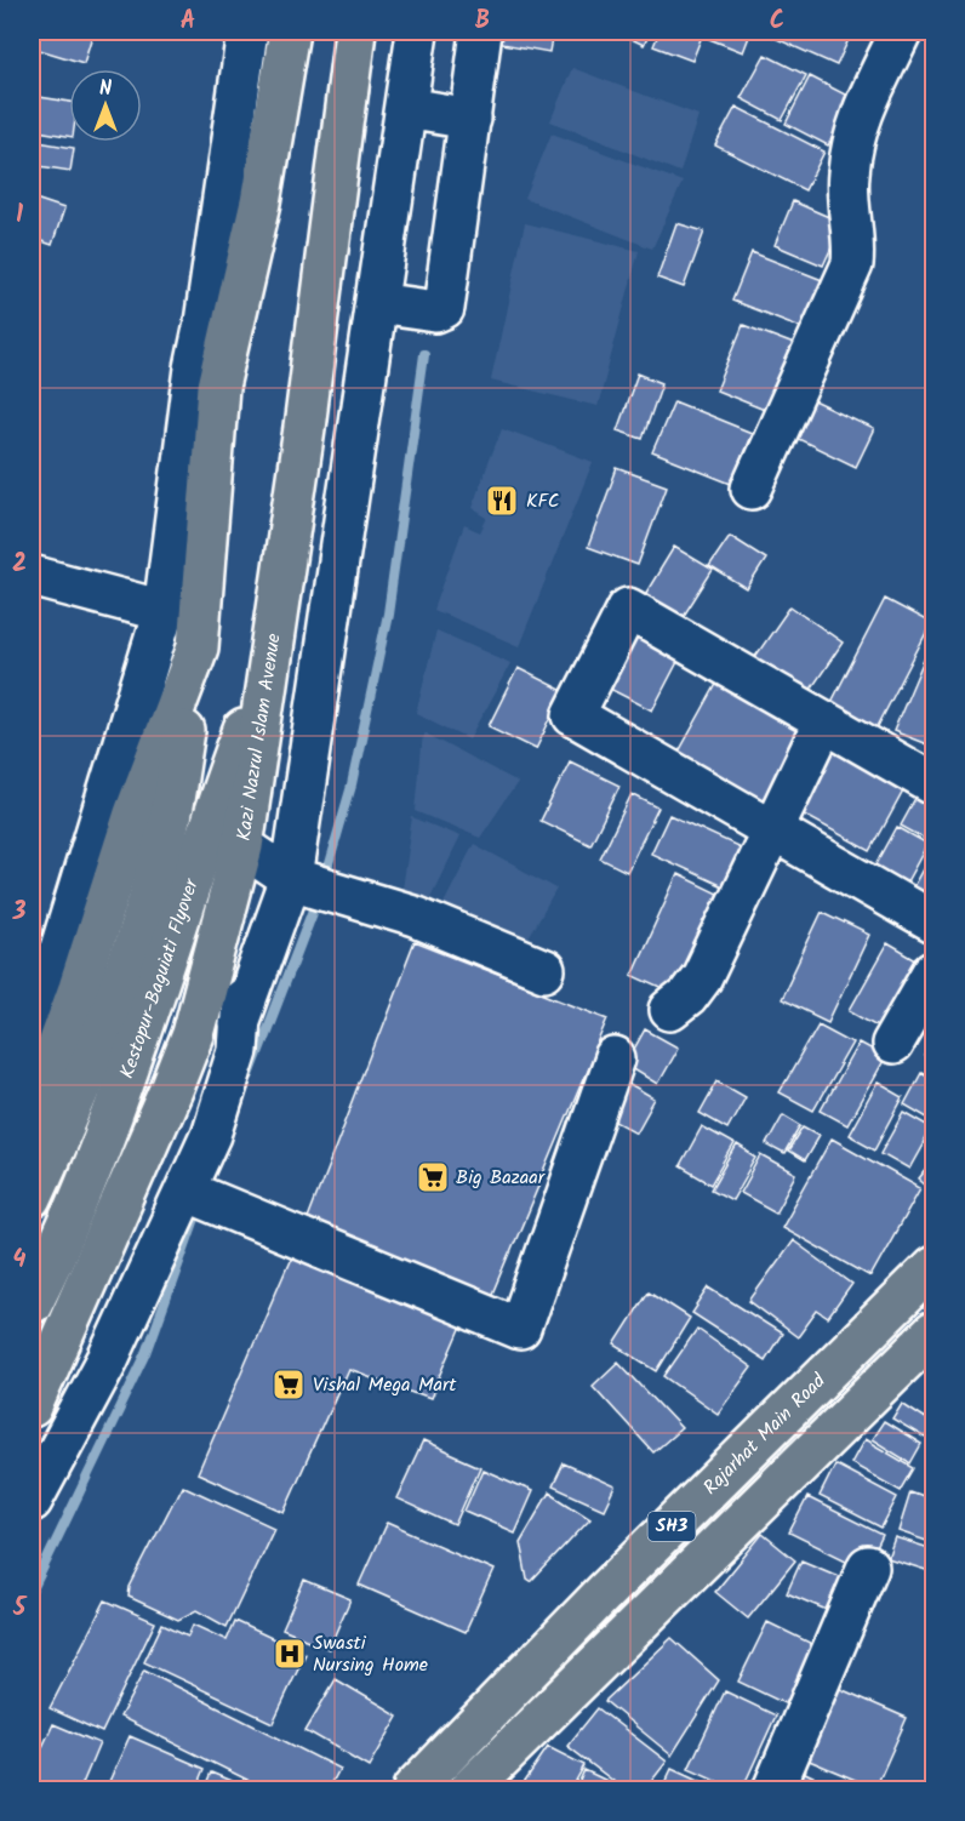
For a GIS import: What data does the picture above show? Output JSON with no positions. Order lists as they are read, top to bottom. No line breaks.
{"streets":{"main road":["Kazi Nazrul Islam Avenue","Kestopur-Baguiati Flyover","Rajarhat Main Road","SH3"]},"crossings":[["Kazi Nazrul Islam Avenue","Kestopur-Baguiati Flyover"]],"places":{"restaurant":["KFC"],"supermarket":["Big Bazaar","Vishal Mega Mart"],"hospital":["Swasti Nursing Home"]},"north":"top","grid":{"columns":["A","B","C"],"rows":["1","2","3","4","5"]}}
